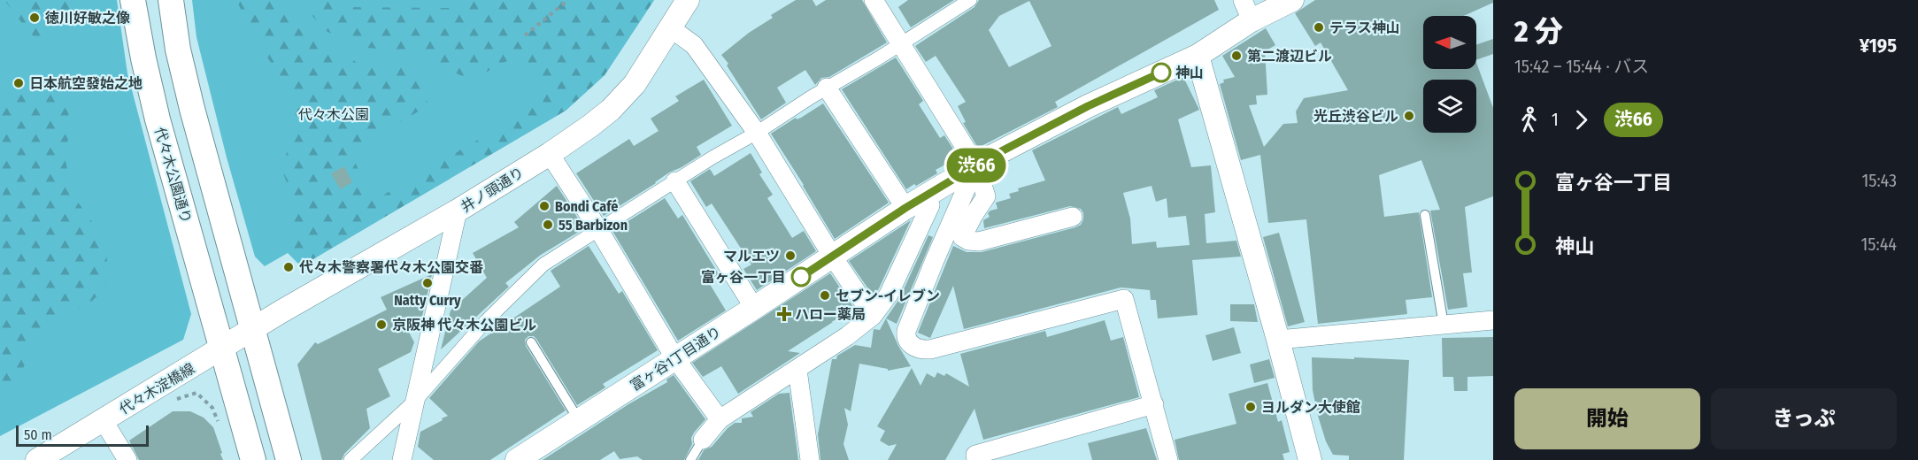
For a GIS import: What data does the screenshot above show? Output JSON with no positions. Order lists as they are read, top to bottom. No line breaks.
{"streets":{"main road":["代々木公園通り"],"street":["井ノ頭通り","富ヶ谷1丁目通り","代々木淀橋線"]},"crossings":[["代々木公園通り","井ノ頭通り"],["代々木公園通り","代々木淀橋線"],["井ノ頭通り","代々木淀橋線"]],"parks":["代々木公園"],"places":{"other":["徳川好敏之像","テラス神山","第二渡辺ビル","神山","日本航空發始之地","光丘渋谷ビル","Bondi Café","55 Barbizon","マルエツ","代々木警察署代々木公園交番","富ヶ谷一丁目","Natty Curry","セブン-イレブン","京阪神 代々木公園ビル","ヨルダン大使館"],"health":["ハロー薬局"]},"lines":["bus line 渋66"],"scale_bar":"50 m","north":"left","page":{"on_map":"渋66","heading":["2 分","15:42 – 15:44 · バス","¥195"],"legs":["1","渋66"],"list":[{"name":"富ヶ谷一丁目","value":"15:43"},{"name":"神山","value":"15:44"}],"buttons":["開始","きっぷ"],"scale":"50 m"}}
